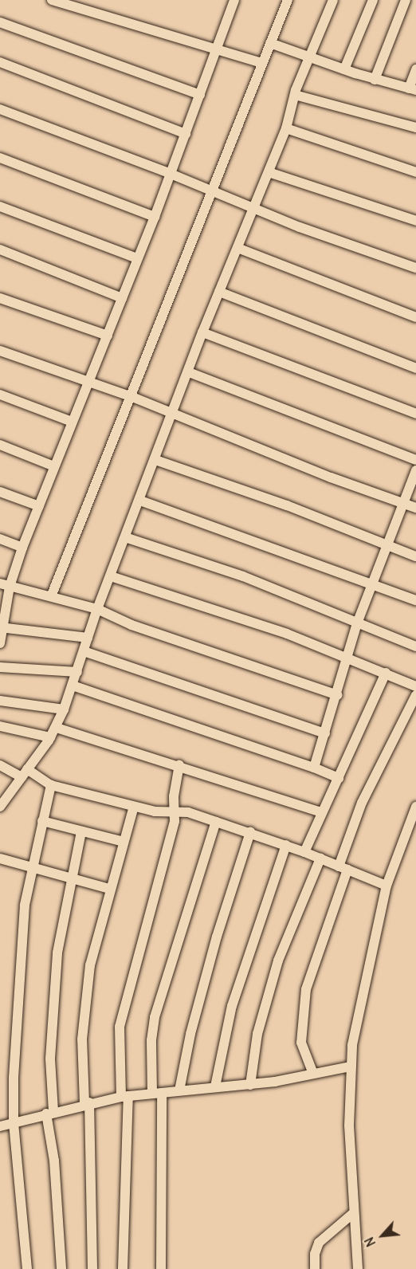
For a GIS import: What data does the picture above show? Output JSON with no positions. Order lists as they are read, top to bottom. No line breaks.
{"north":"bottom left"}
